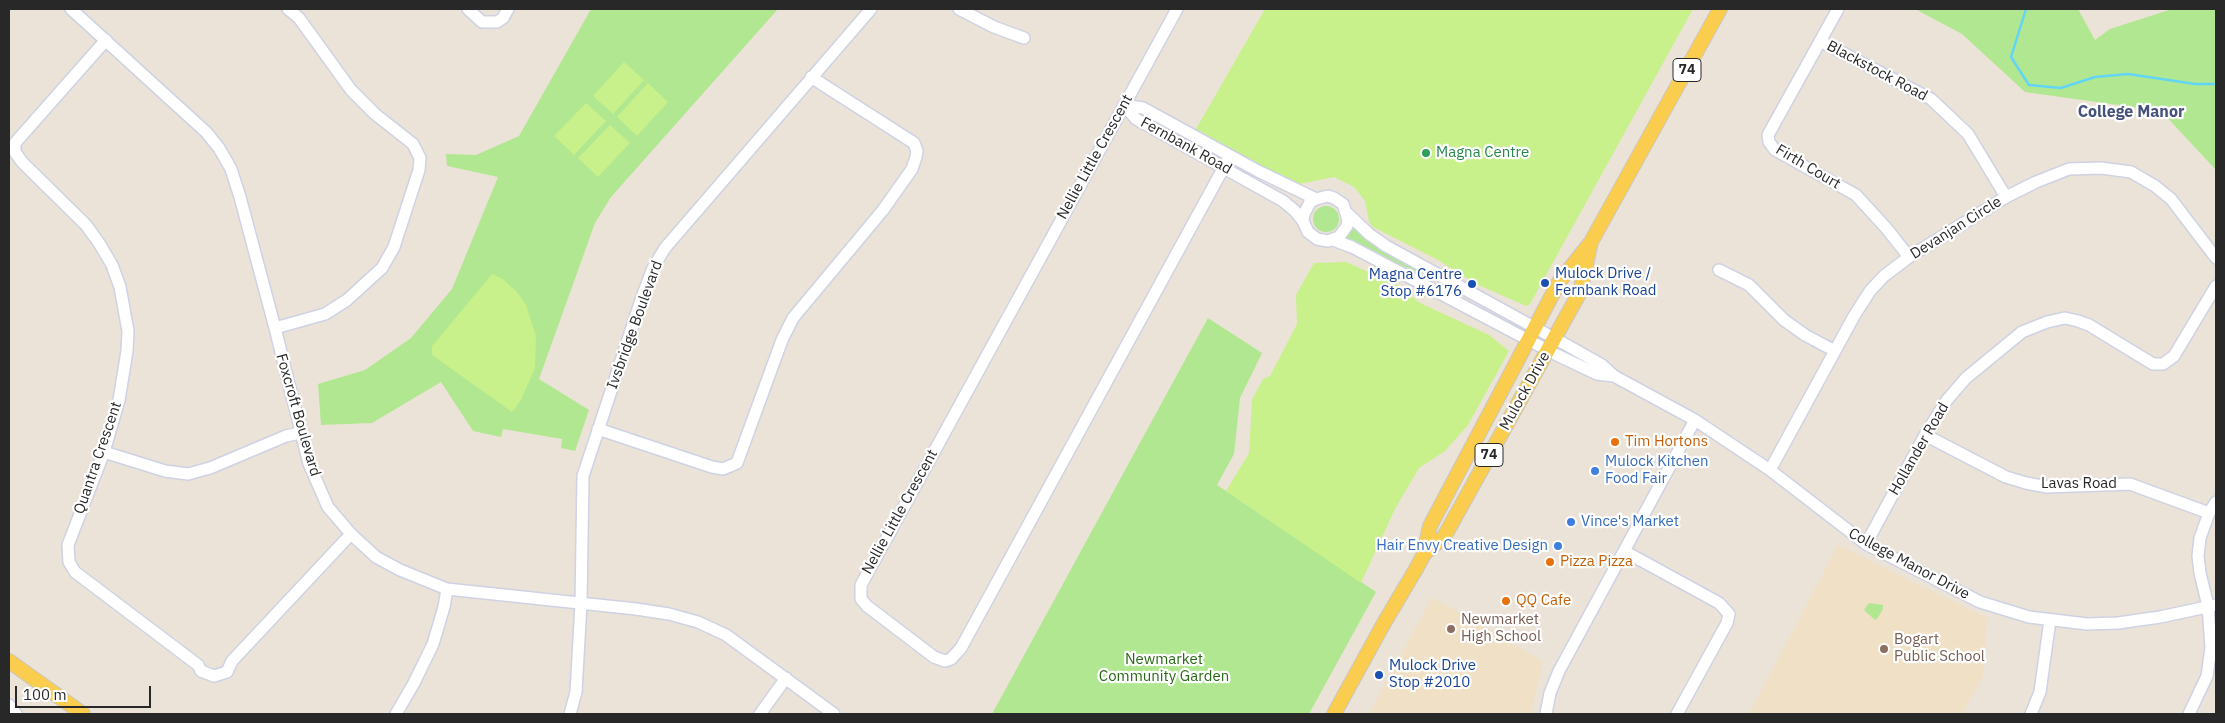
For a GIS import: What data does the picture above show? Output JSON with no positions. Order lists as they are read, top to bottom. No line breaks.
{"streets":{"main road":["74","Mulock Drive"],"street":["Blackstock Road","Fernbank Road","Nellie Little Crescent","Firth Court","Devanjan Circle","Ivsbridge Boulevard","Foxcroft Boulevard","Hollander Road","Quantra Crescent","Lavas Road","College Manor Drive"]},"crossings":[["Blackstock Road","Firth Court"],["Blackstock Road","Devanjan Circle"],["Fernbank Road","Nellie Little Crescent"],["Firth Court","Devanjan Circle"],["Devanjan Circle","College Manor Drive"],["Ivsbridge Boulevard","Foxcroft Boulevard"],["Mulock Drive","College Manor Drive"],["Foxcroft Boulevard","Quantra Crescent"],["Hollander Road","Lavas Road"],["Hollander Road","College Manor Drive"]],"districts":["College Manor"],"parks":["Newmarket Community Garden"],"places":["Magna Centre","Mulock Drive / Fernbank Road","Magna Centre Stop #6176","Tim Hortons","Mulock Kitchen Food Fair","Vince's Market","Hair Envy Creative Design","Pizza Pizza","QQ Cafe","Newmarket High School","Bogart Public School","Mulock Drive Stop #2010"],"scale_bar":"100 m"}
